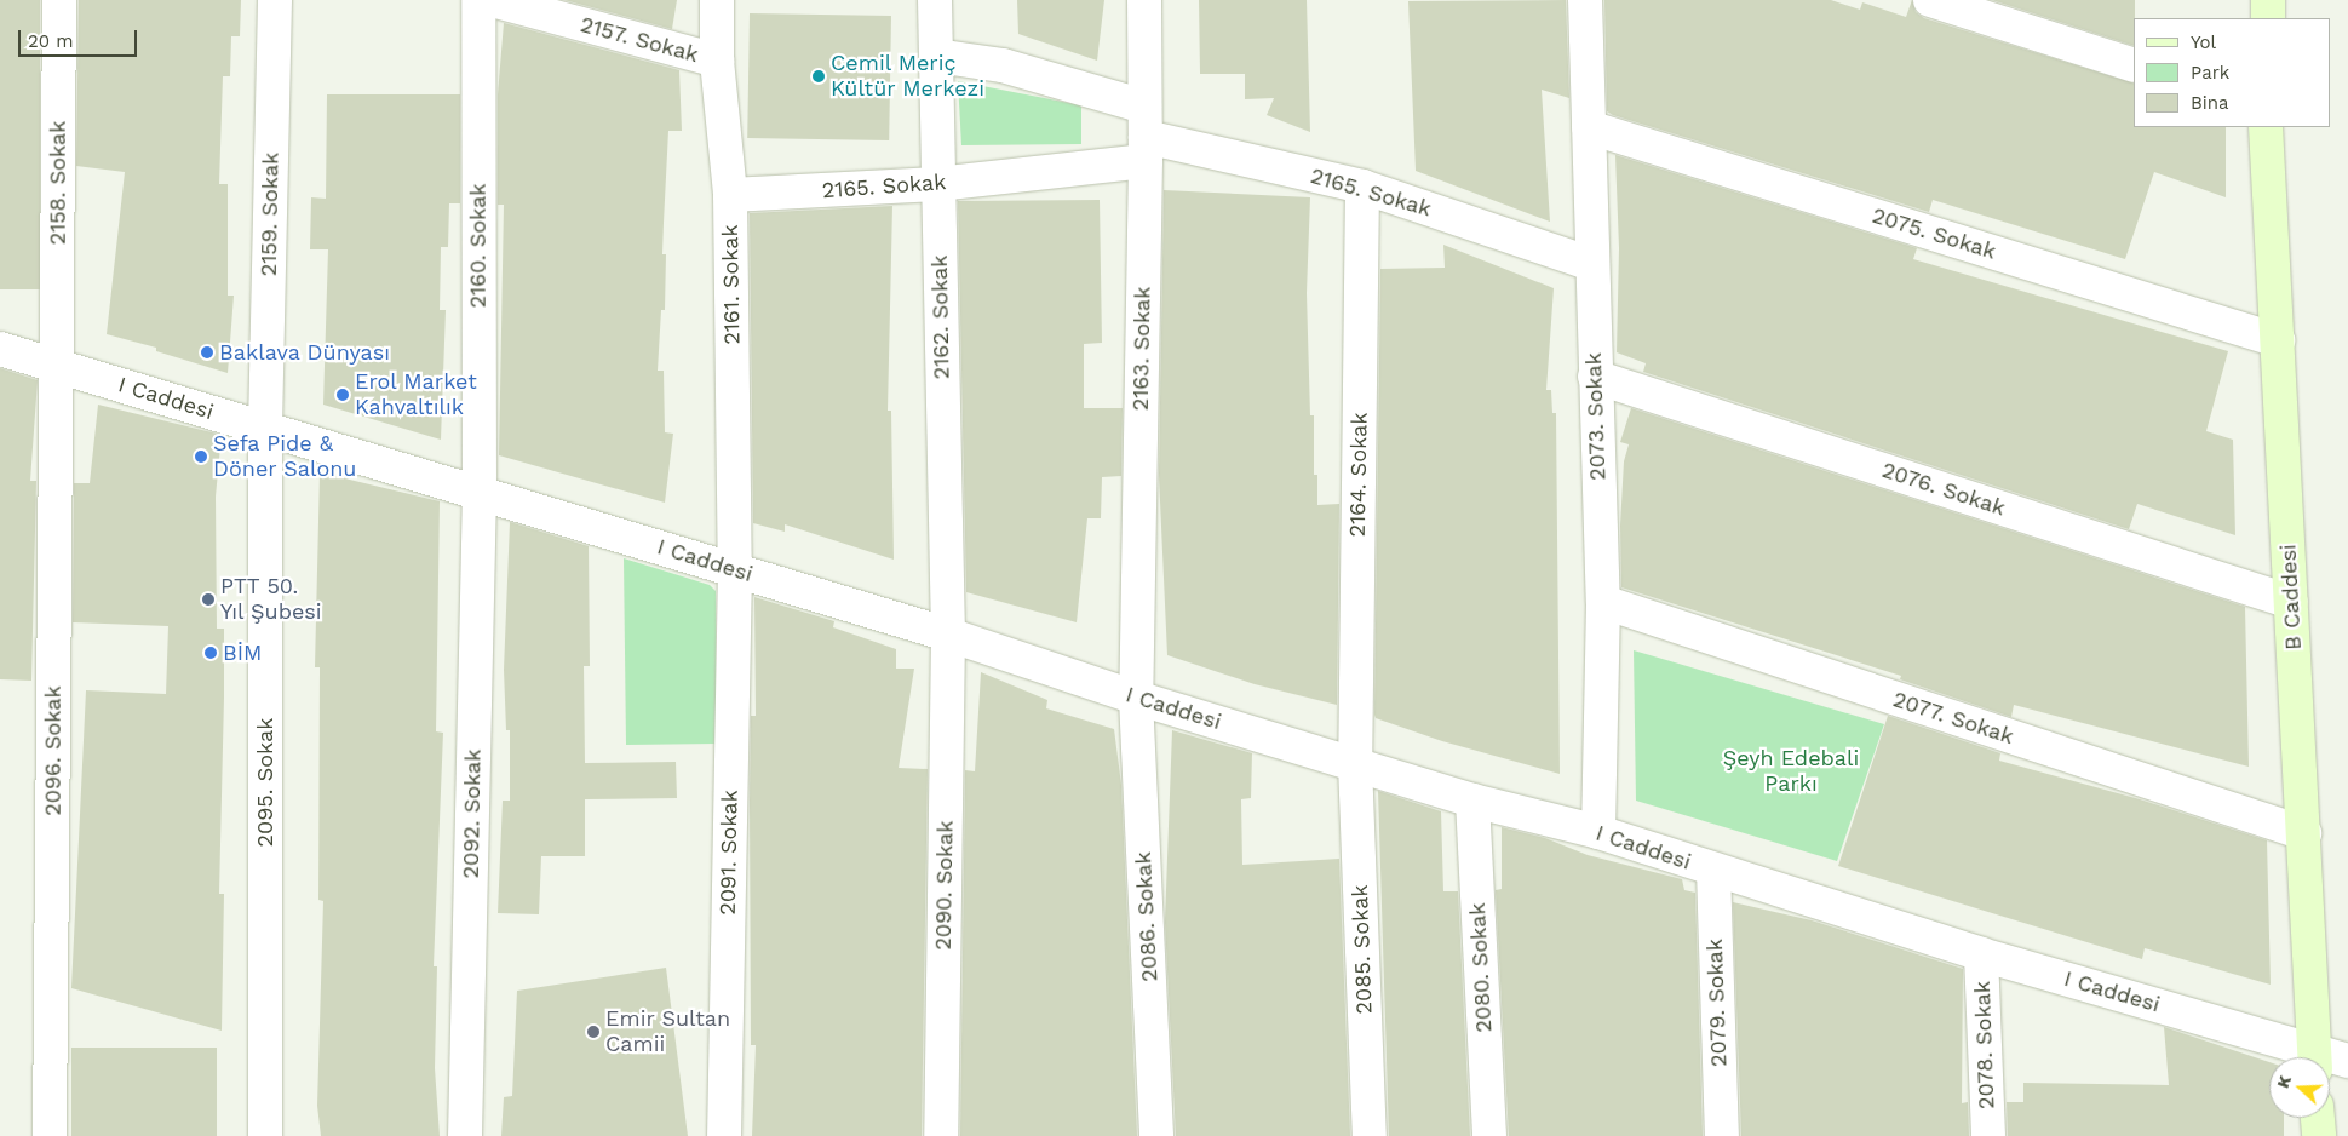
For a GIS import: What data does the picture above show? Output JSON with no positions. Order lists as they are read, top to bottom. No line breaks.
{"streets":{"main road":["B Caddesi"],"street":["2157. Sokak","2158. Sokak","2165. Sokak","2159. Sokak","2075. Sokak","2160. Sokak","2161. Sokak","2162. Sokak","2163. Sokak","I Caddesi","2073. Sokak","2164. Sokak","2076. Sokak","2077. Sokak","2096. Sokak","2095. Sokak","2092. Sokak","2091. Sokak","2090. Sokak","2086. Sokak","2085. Sokak","2080. Sokak","2079. Sokak","2078. Sokak"]},"crossings":[["2157. Sokak","2161. Sokak"],["2158. Sokak","I Caddesi"],["2158. Sokak","2096. Sokak"],["2165. Sokak","2161. Sokak"],["2165. Sokak","2162. Sokak"],["2165. Sokak","2163. Sokak"],["2165. Sokak","2073. Sokak"],["2165. Sokak","2164. Sokak"],["2159. Sokak","I Caddesi"],["2159. Sokak","2095. Sokak"],["2075. Sokak","2073. Sokak"],["2075. Sokak","B Caddesi"],["2160. Sokak","I Caddesi"],["2160. Sokak","2092. Sokak"],["2161. Sokak","I Caddesi"],["2161. Sokak","2091. Sokak"],["2162. Sokak","I Caddesi"],["2162. Sokak","2090. Sokak"],["2163. Sokak","I Caddesi"],["2163. Sokak","2086. Sokak"],["I Caddesi","2073. Sokak"],["I Caddesi","2164. Sokak"],["I Caddesi","2096. Sokak"],["I Caddesi","2095. Sokak"],["I Caddesi","2092. Sokak"],["I Caddesi","2091. Sokak"],["I Caddesi","2090. Sokak"],["I Caddesi","2086. Sokak"],["I Caddesi","2085. Sokak"],["I Caddesi","2080. Sokak"],["I Caddesi","2079. Sokak"],["I Caddesi","2078. Sokak"],["2073. Sokak","2076. Sokak"],["2073. Sokak","2077. Sokak"],["2164. Sokak","2085. Sokak"],["2076. Sokak","B Caddesi"],["B Caddesi","2077. Sokak"]],"parks":["Şeyh Edebali Parkı"],"places":["Cemil Meriç Kültür Merkezi","Baklava Dünyası","Erol Market Kahvaltılık","Sefa Pide & Döner Salonu","PTT 50. Yıl Şubesi","BİM","Emir Sultan Camii"],"legend":["Yol","Park","Bina"],"scale_bar":"20 m","north":"left"}
